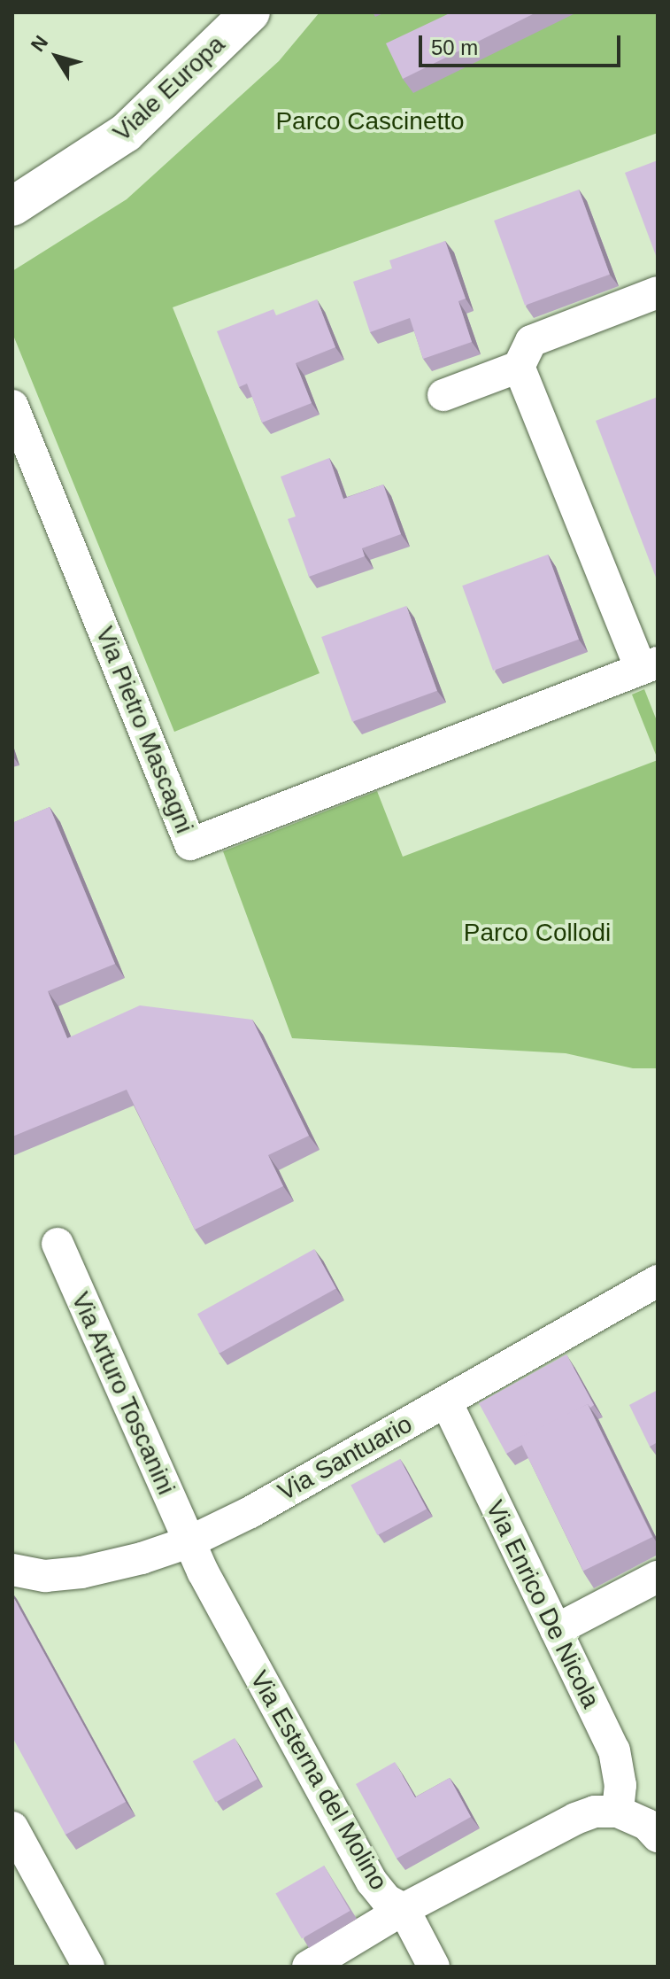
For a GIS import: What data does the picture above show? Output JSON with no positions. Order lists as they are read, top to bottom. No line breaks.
{"streets":{"street":["Viale Europa","Via Pietro Mascagni","Via Arturo Toscanini","Via Santuario","Via Enrico De Nicola","Via Esterna del Molino"]},"crossings":[["Via Arturo Toscanini","Via Santuario"],["Via Arturo Toscanini","Via Esterna del Molino"],["Via Santuario","Via Enrico De Nicola"],["Via Santuario","Via Esterna del Molino"],["Via Enrico De Nicola","Via Esterna del Molino"]],"parks":["Parco Cascinetto","Parco Collodi"],"scale_bar":"50 m","north":"top left"}
